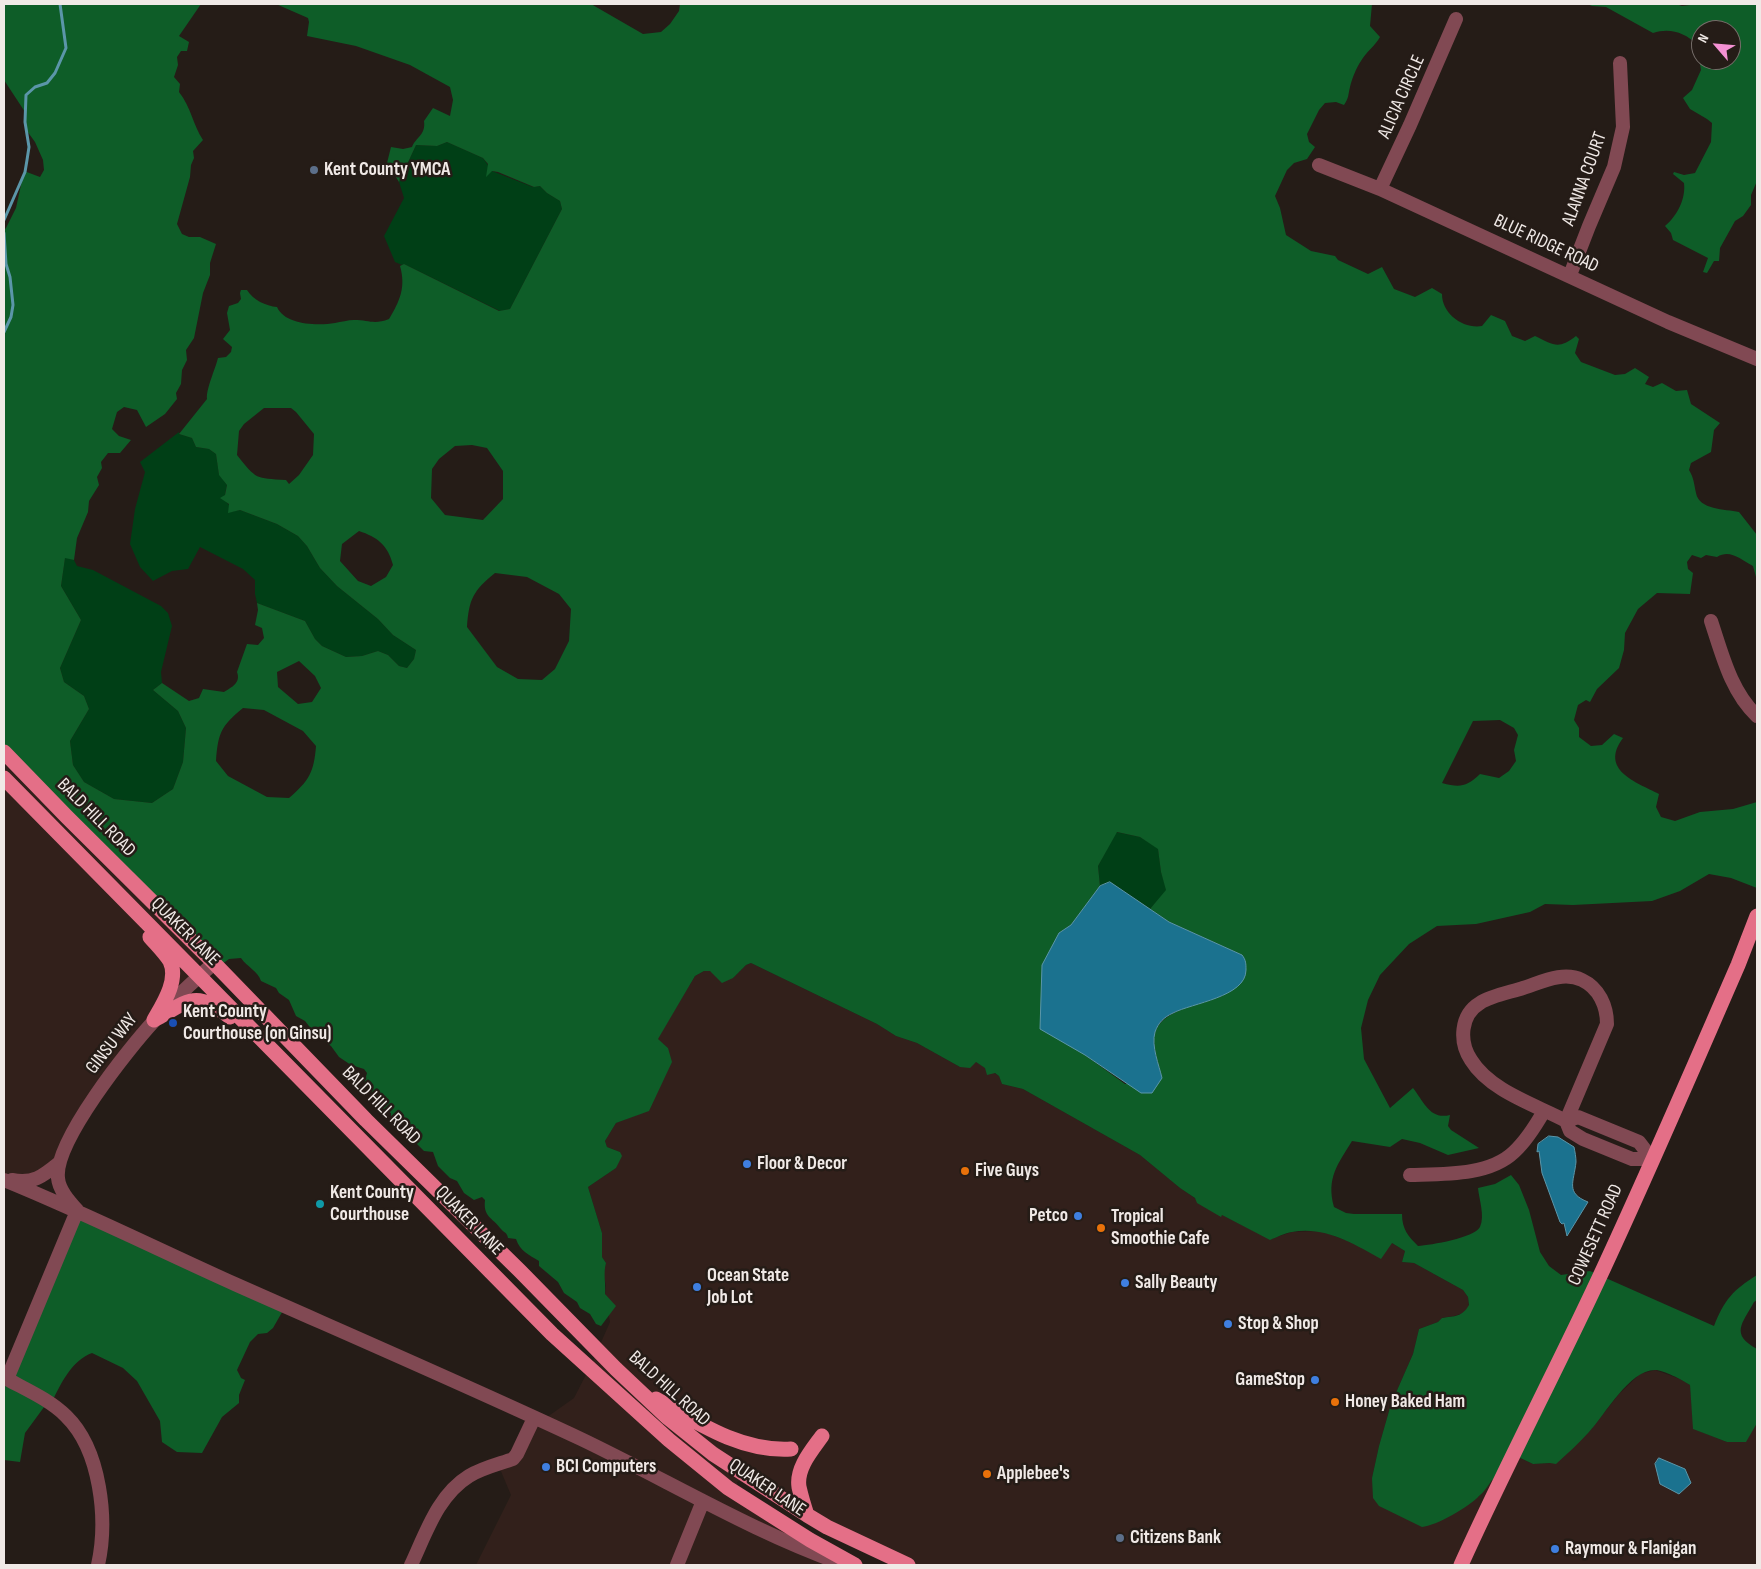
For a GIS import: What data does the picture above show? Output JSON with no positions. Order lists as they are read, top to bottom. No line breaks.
{"streets":{"main road":["BALD HILL ROAD","QUAKER LANE","COWESETT ROAD"],"street":["ALICIA CIRCLE","ALANNA COURT","BLUE RIDGE ROAD","GINSU WAY"]},"crossings":[["ALICIA CIRCLE","BLUE RIDGE ROAD"],["ALANNA COURT","BLUE RIDGE ROAD"],["BALD HILL ROAD","QUAKER LANE"],["BALD HILL ROAD","GINSU WAY"],["QUAKER LANE","GINSU WAY"]],"places":["Kent County YMCA","Kent County Courthouse (on Ginsu)","Floor & Decor","Five Guys","Kent County Courthouse","Petco","Tropical Smoothie Cafe","Sally Beauty","Ocean State Job Lot","Stop & Shop","GameStop","Honey Baked Ham","BCI Computers","Applebee's","Citizens Bank","Raymour & Flanigan"],"north":"top left"}
